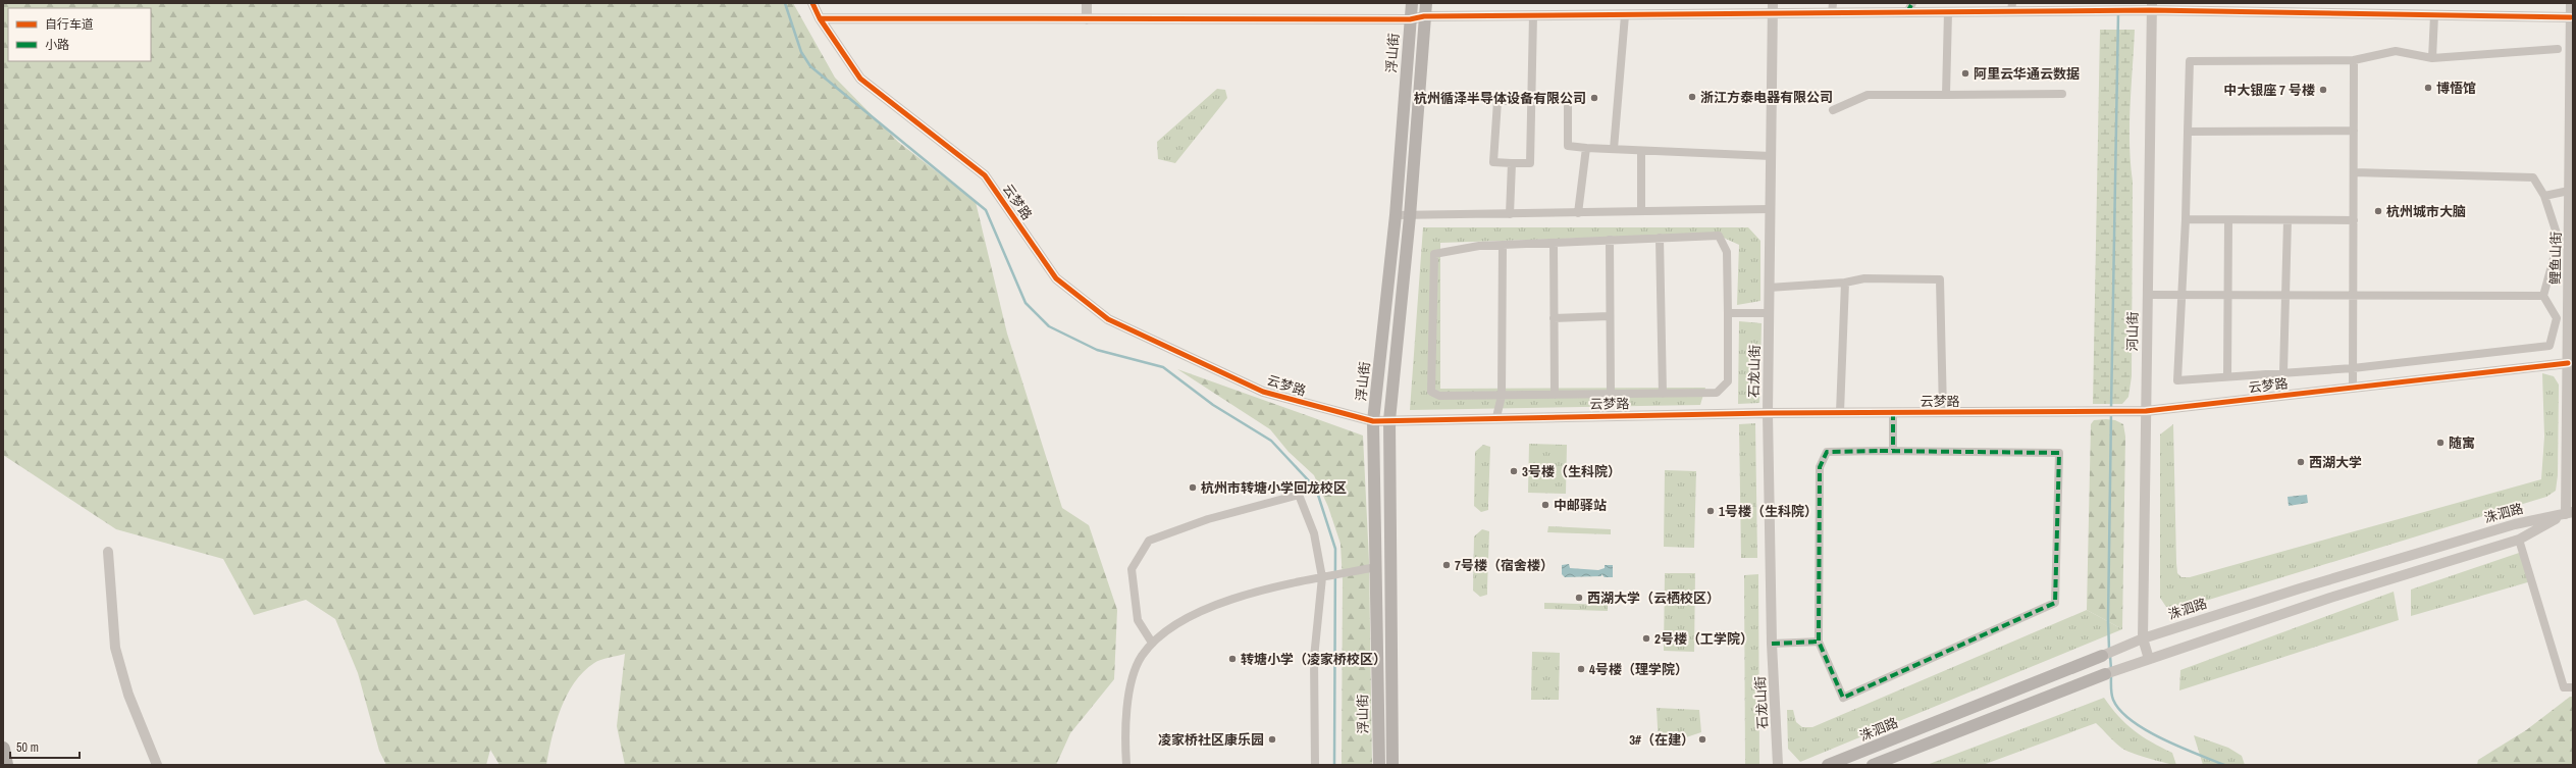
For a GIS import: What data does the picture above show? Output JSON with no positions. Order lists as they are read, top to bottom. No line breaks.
{"streets":{"main road":["浮山街","洙泗路"],"street":["云梦路","鲤鱼山街","河山街","石龙山街"]},"crossings":[["浮山街","云梦路"],["云梦路","鲤鱼山街"],["云梦路","河山街"],["云梦路","石龙山街"],["鲤鱼山街","洙泗路"],["河山街","洙泗路"]],"places":["阿里云华通云数据","博悟馆","中大银座 7 号楼","浙江方泰电器有限公司","杭州循泽半导体设备有限公司","杭州城市大脑","随寓","西湖大学","3号楼（生科院）","杭州市转塘小学回龙校区","中邮驿站","1号楼（生科院）","7号楼（宿舍楼）","西湖大学（云栖校区）","2号楼（工学院）","转塘小学（凌家桥校区）","4号楼（理学院）","凌家桥社区康乐园","3#（在建）"],"legend":["自行车道","小路"],"scale_bar":"50 m"}
